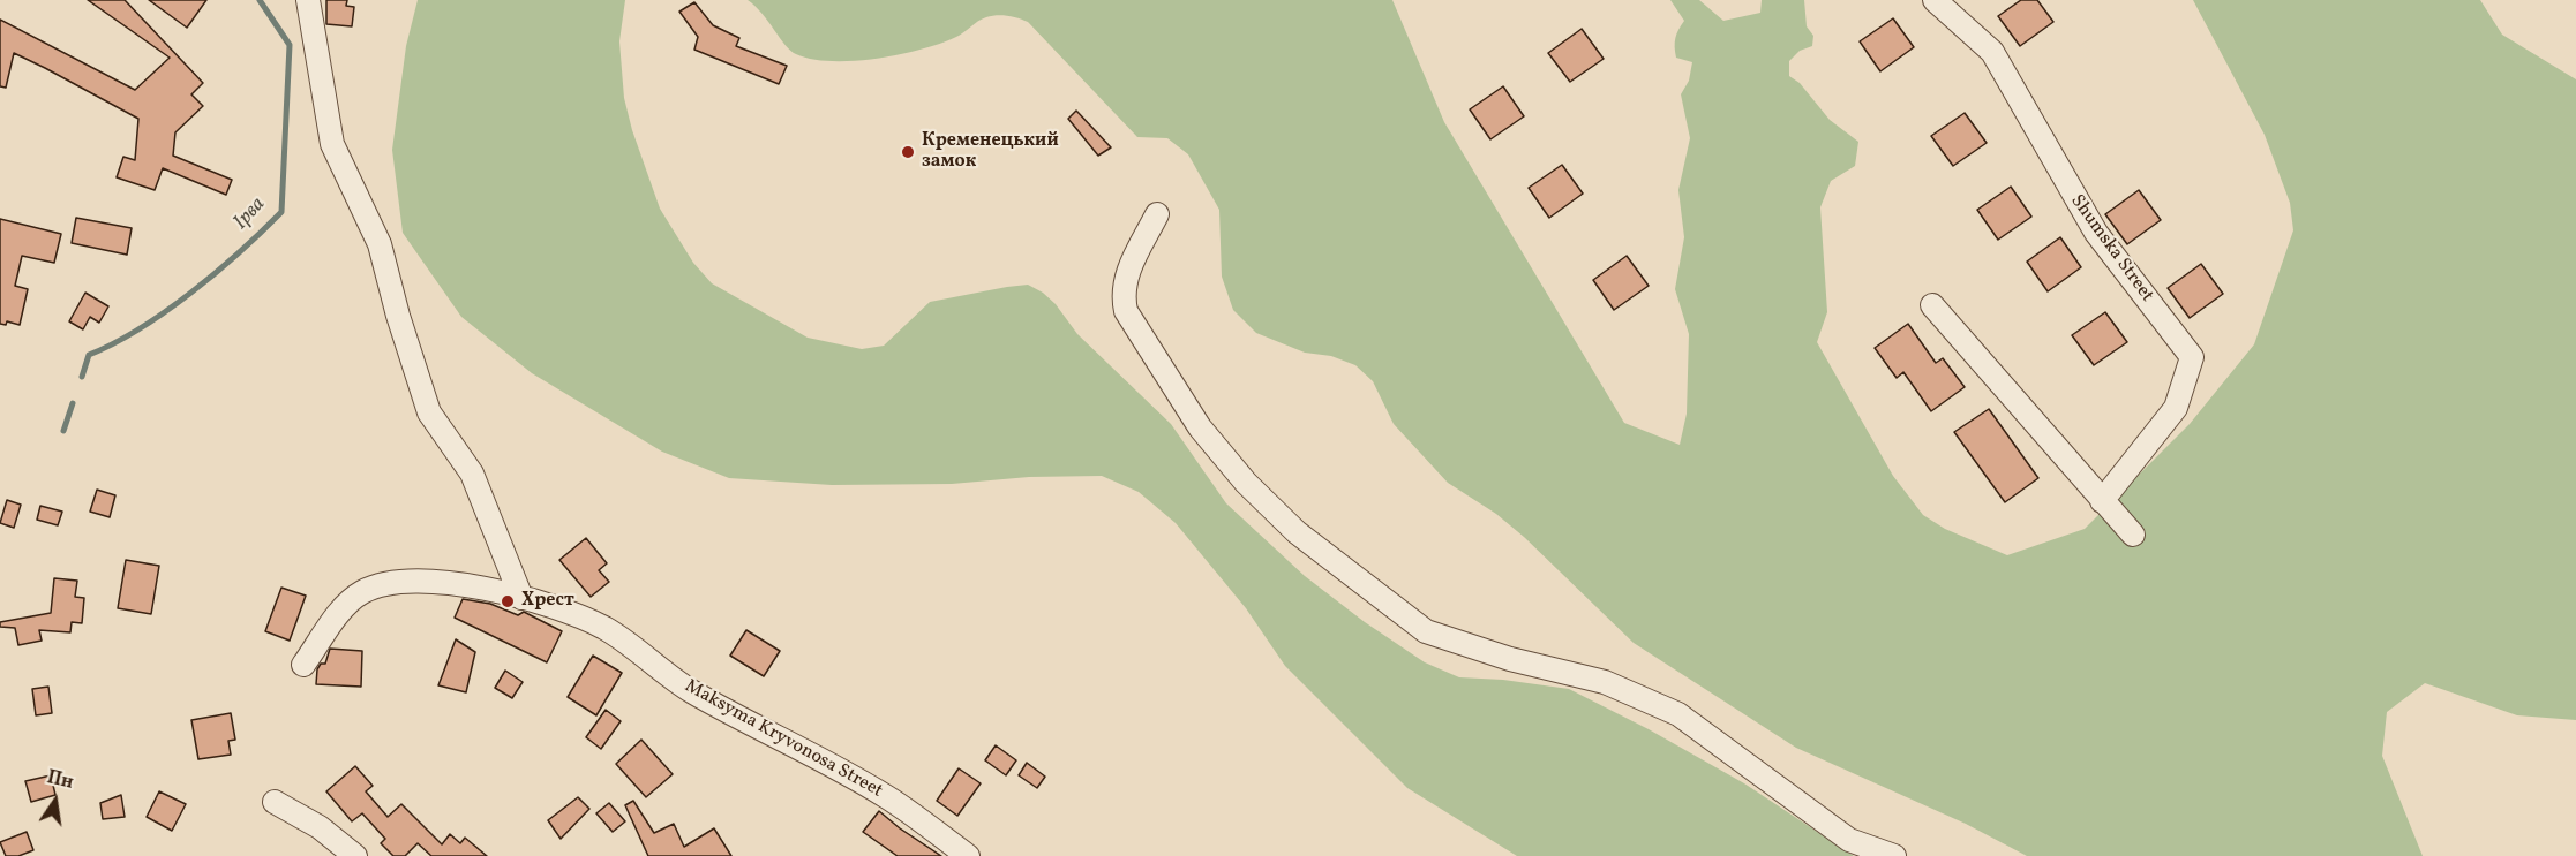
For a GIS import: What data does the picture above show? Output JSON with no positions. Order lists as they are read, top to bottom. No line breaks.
{"streets":{"street":["Shumska Street","Maksyma Kryvonosa Street"]},"water":["Ірва"],"places":["Кременецький замок","Хрест"],"north":"top"}
